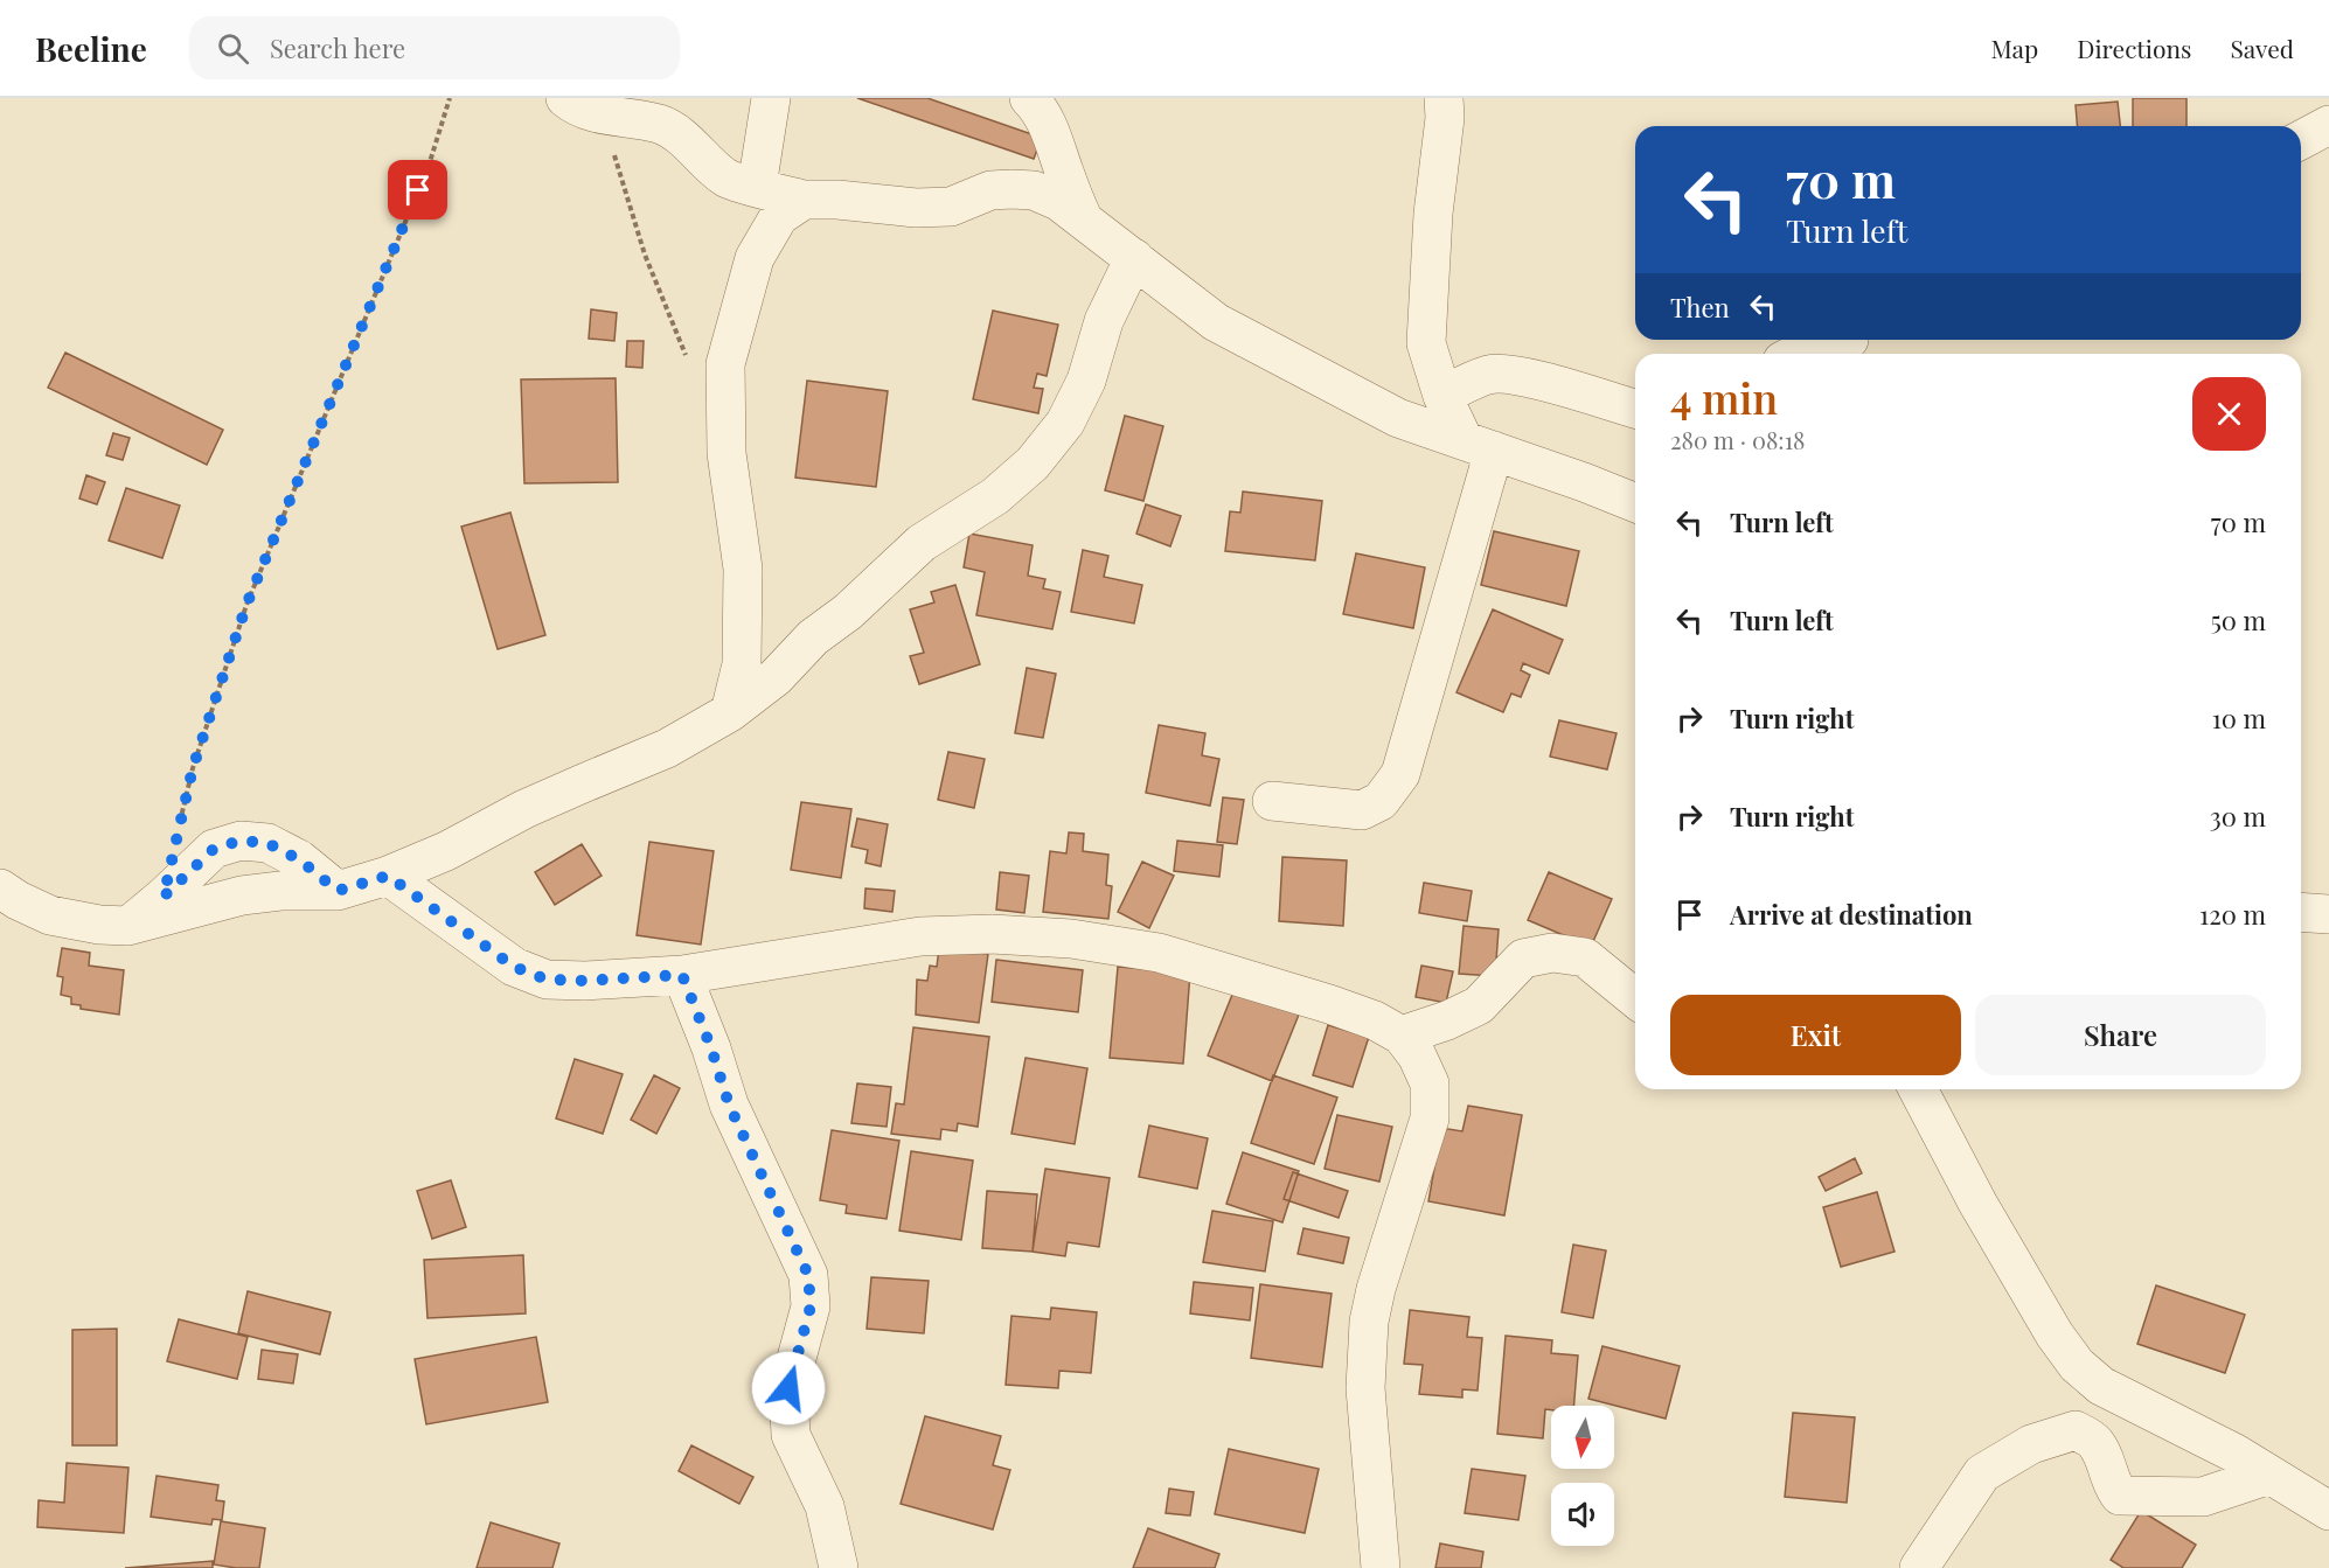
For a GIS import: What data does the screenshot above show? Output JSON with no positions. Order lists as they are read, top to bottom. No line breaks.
{"north":"bottom","page":{"header":"Beeline","search":"Search here","nav":["Map","Directions","Saved"],"turn":["70 m","Turn left"],"then":"Then","heading":["4 min","280 m · 08:18"],"list":[{"name":"Turn left","value":"70 m"},{"name":"Turn left","value":"50 m"},{"name":"Turn right","value":"10 m"},{"name":"Turn right","value":"30 m"},{"name":"Arrive at destination","value":"120 m"}],"buttons":["Exit","Share"]}}
